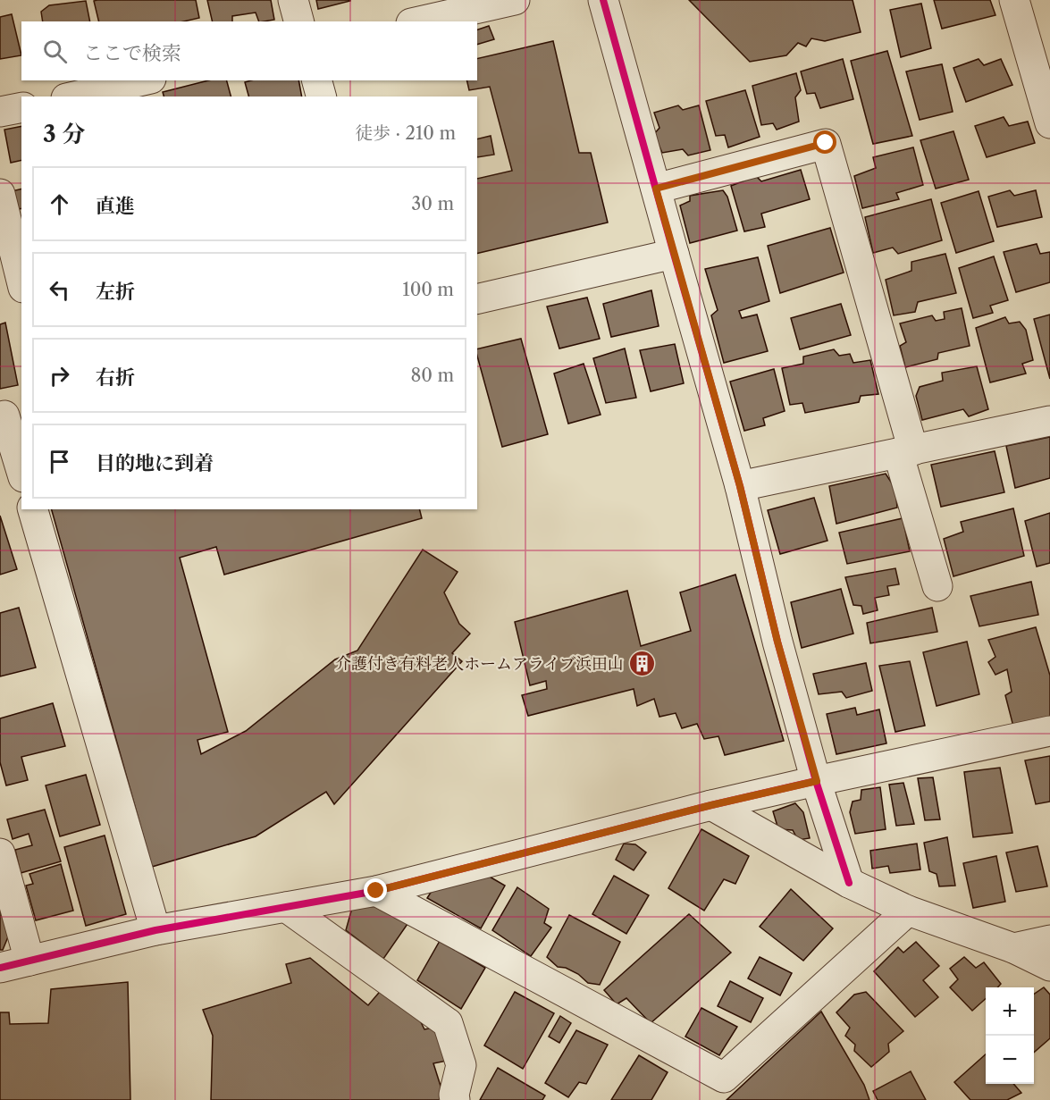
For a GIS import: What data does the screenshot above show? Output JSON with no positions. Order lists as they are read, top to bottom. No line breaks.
{"places":{"building":["介護付き有料老人ホームアライブ浜田山"]},"page":{"search":"ここで検索","heading":["3 分","徒歩 · 210 m"],"list":[["直進","30 m"],["左折","100 m"],["右折","80 m"],"目的地に到着"],"map_buttons":["+","−"]}}
